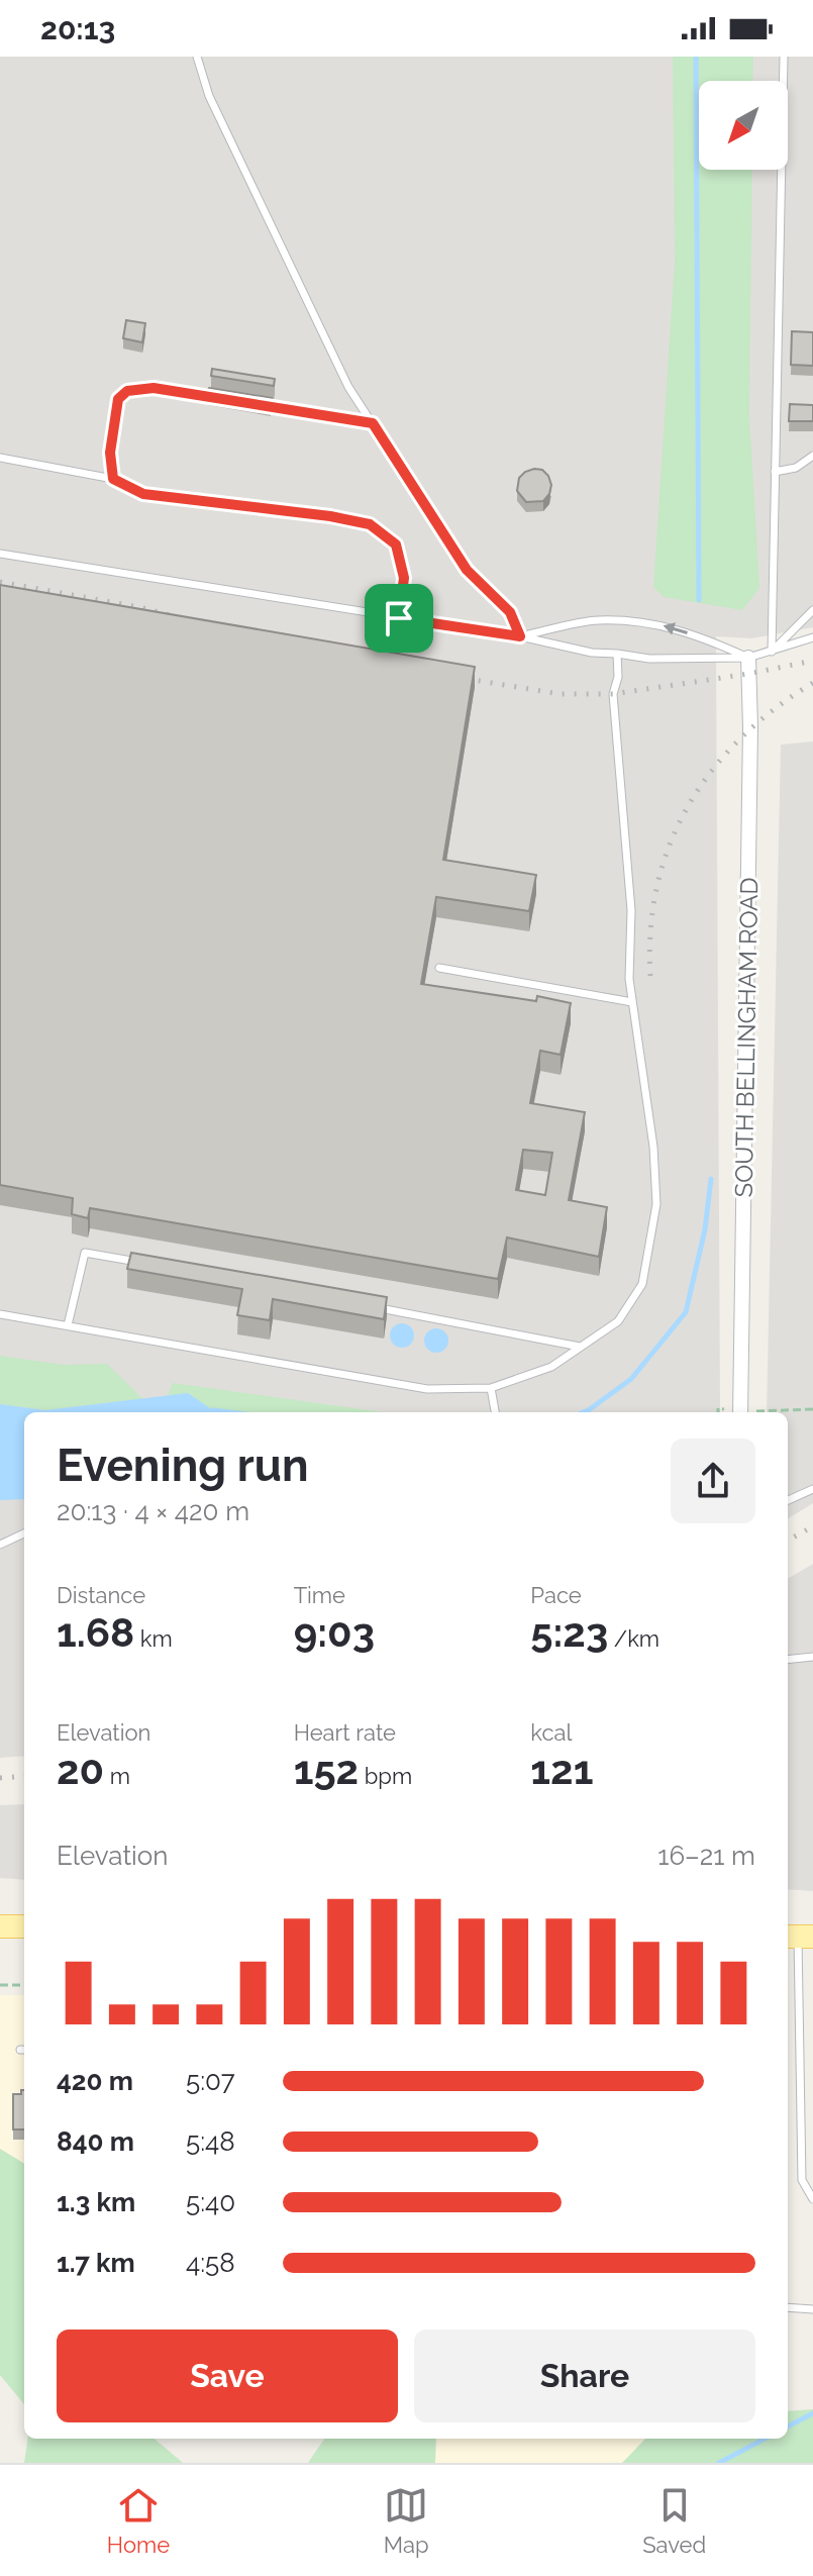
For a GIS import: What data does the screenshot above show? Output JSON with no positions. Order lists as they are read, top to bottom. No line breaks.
{"streets":{"street":["SOUTH BELLINGHAM ROAD"]},"north":"bottom left","page":{"status":"20:13","heading":["Evening run","20:13 · 4 × 420 m"],"stats":[["Distance","1.68 km"],["Time","9:03"],["Pace","5:23 /km"],["Elevation","20 m"],["Heart rate","152 bpm"],["kcal","121"]],"chart":["Elevation","16–21 m"],"list":[{"name":"420 m","note":"5:07"},{"name":"840 m","note":"5:48"},{"name":"1.3 km","note":"5:40"},{"name":"1.7 km","note":"4:58"}],"buttons":["Save","Share"],"tabs":["Home","Map","Saved"]}}
